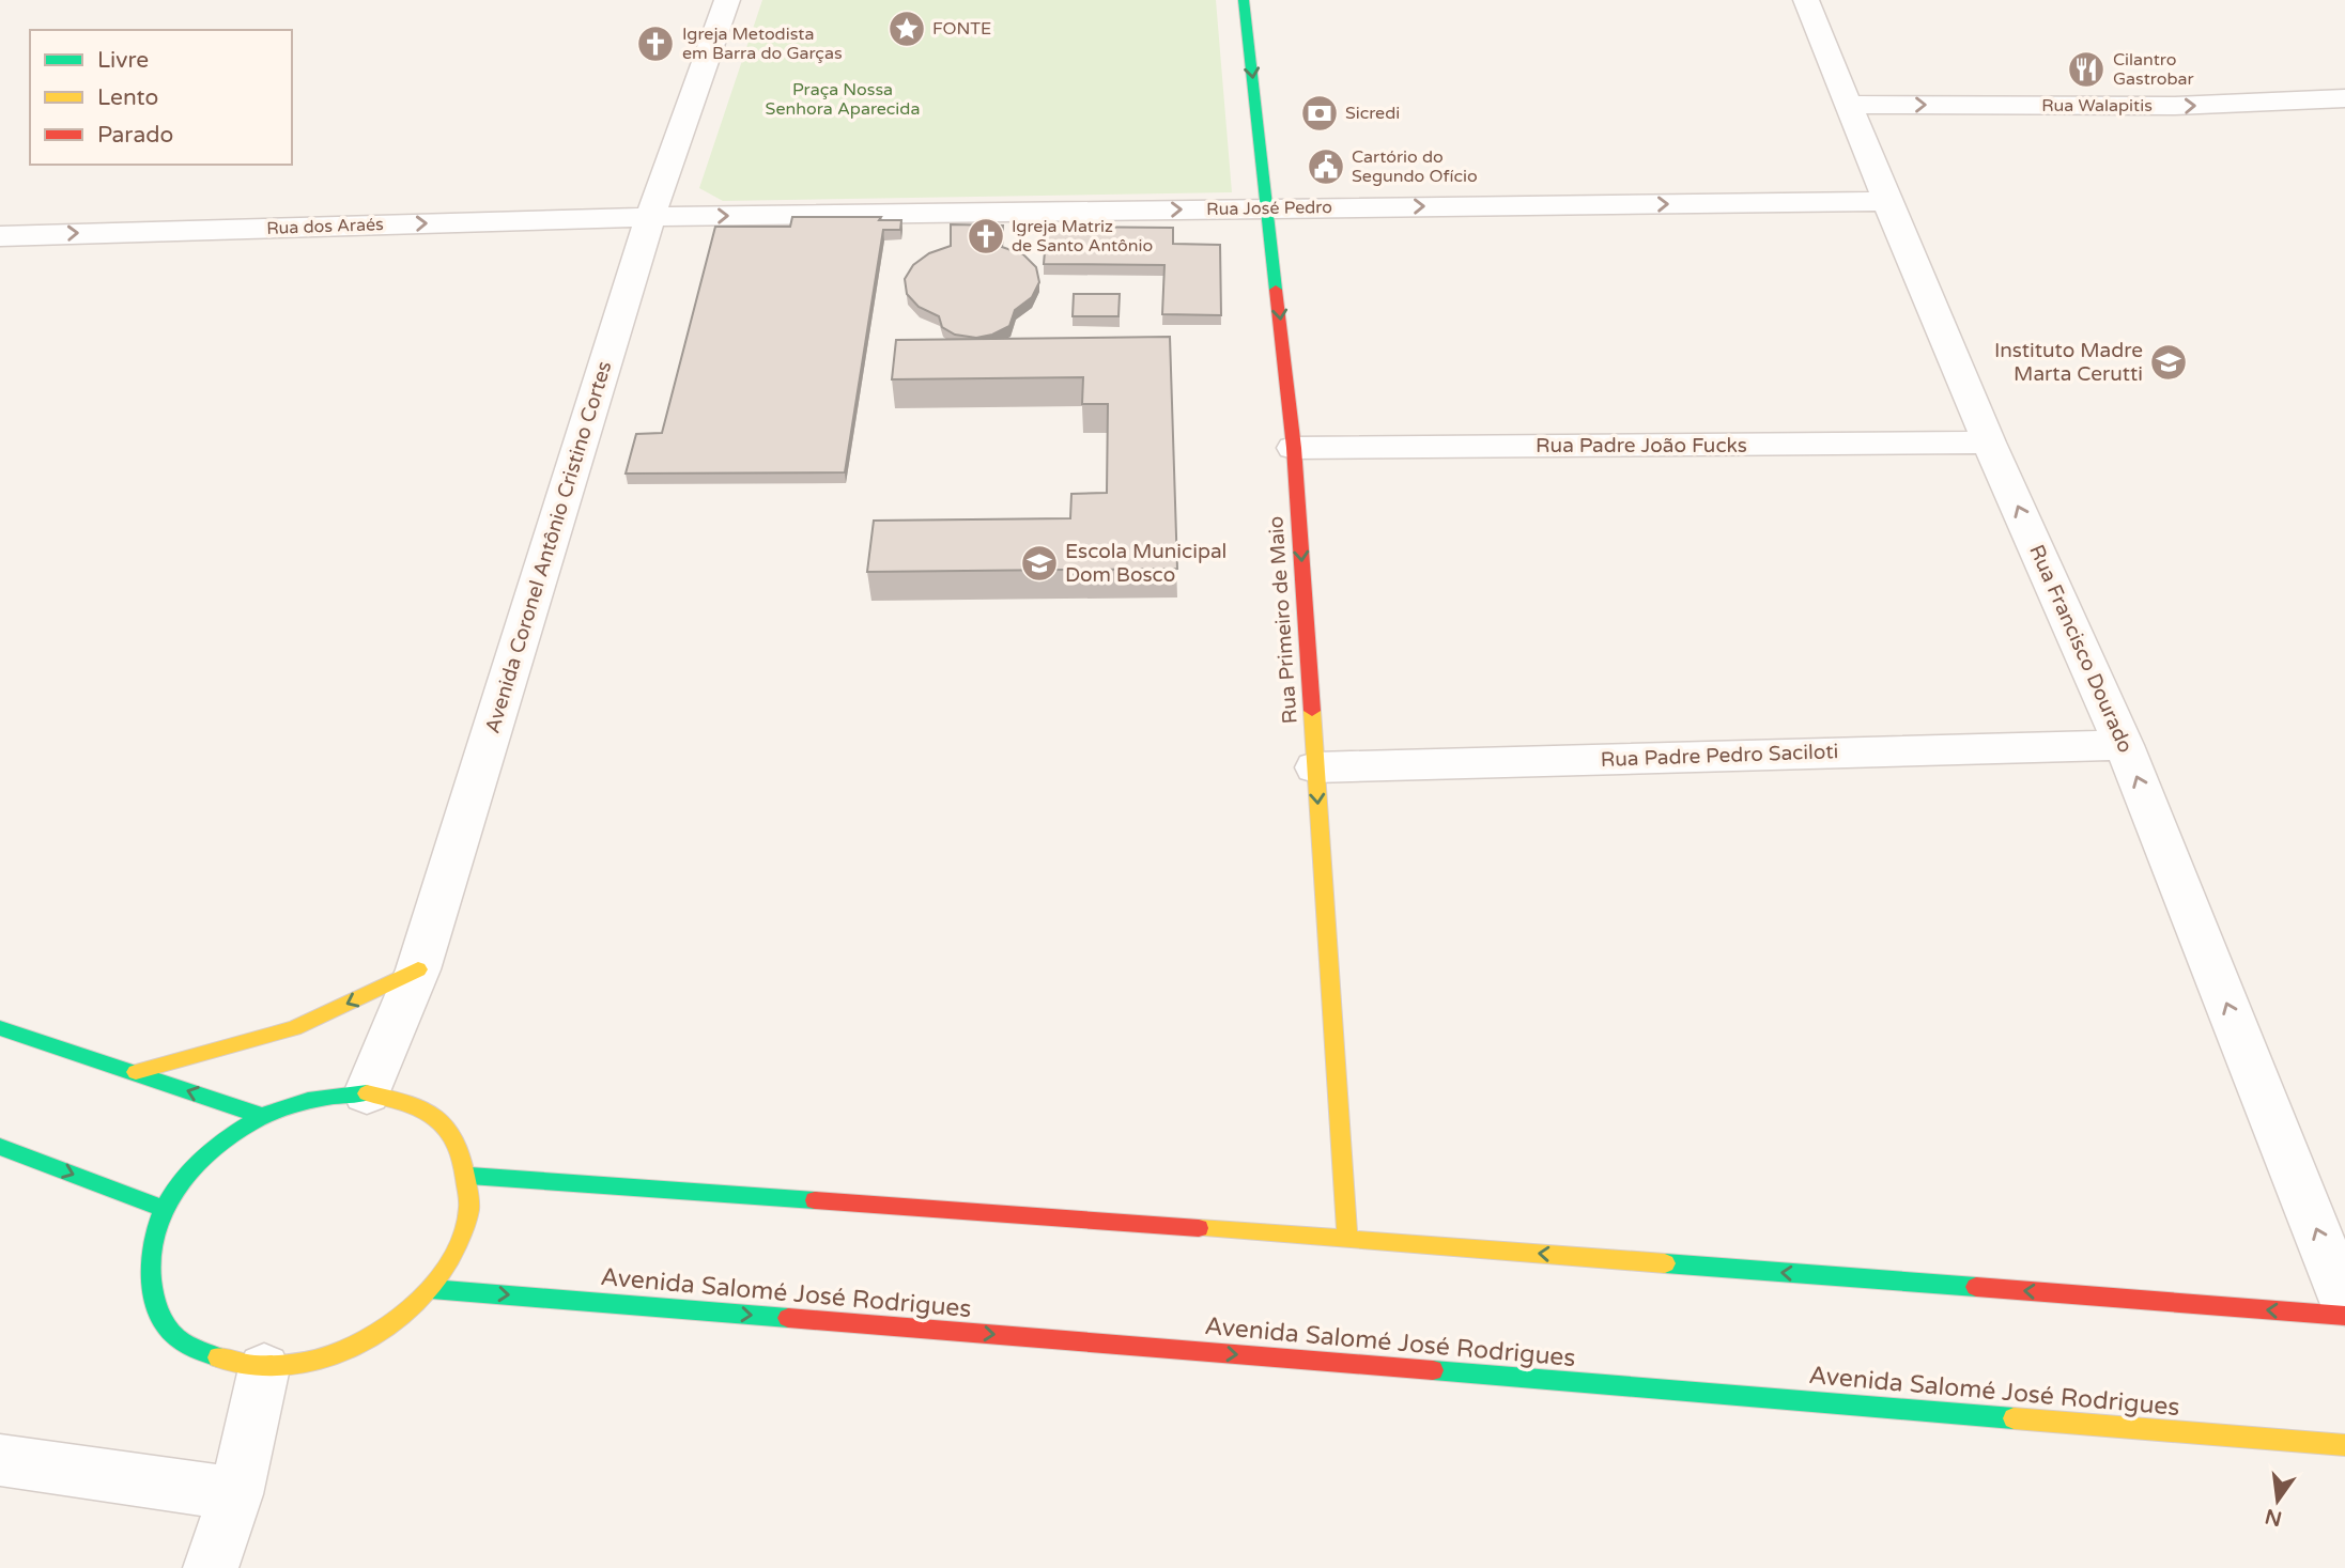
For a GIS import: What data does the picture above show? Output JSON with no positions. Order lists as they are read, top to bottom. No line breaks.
{"streets":{"street":["Rua Walapitis","Rua José Pedro","Rua dos Araés","Rua Padre João Fucks","Avenida Coronel Antônio Cristino Cortes","Rua Primeiro de Maio","Rua Francisco Dourado","Rua Padre Pedro Saciloti","Avenida Salomé José Rodrigues"]},"crossings":[["Rua Walapitis","Rua Francisco Dourado"],["Rua José Pedro","Rua dos Araés"],["Rua José Pedro","Avenida Coronel Antônio Cristino Cortes"],["Rua José Pedro","Rua Primeiro de Maio"],["Rua José Pedro","Rua Francisco Dourado"],["Rua dos Araés","Avenida Coronel Antônio Cristino Cortes"],["Rua Padre João Fucks","Rua Primeiro de Maio"],["Rua Padre João Fucks","Rua Francisco Dourado"],["Rua Primeiro de Maio","Rua Padre Pedro Saciloti"],["Rua Francisco Dourado","Rua Padre Pedro Saciloti"]],"one_way":["Rua Walapitis","Rua José Pedro","Rua dos Araés","Rua Primeiro de Maio","Rua Francisco Dourado"],"parks":["Praça Nossa Senhora Aparecida"],"places":{"place":["FONTE"],"church":["Igreja Metodista em Barra do Garças","Igreja Matriz de Santo Antônio"],"restaurant":["Cilantro Gastrobar"],"bank":["Sicredi"],"public building":["Cartório do Segundo Ofício"],"school or university":["Instituto Madre Marta Cerutti","Escola Municipal Dom Bosco"]},"legend":["Livre","Lento","Parado"],"north":"bottom"}
